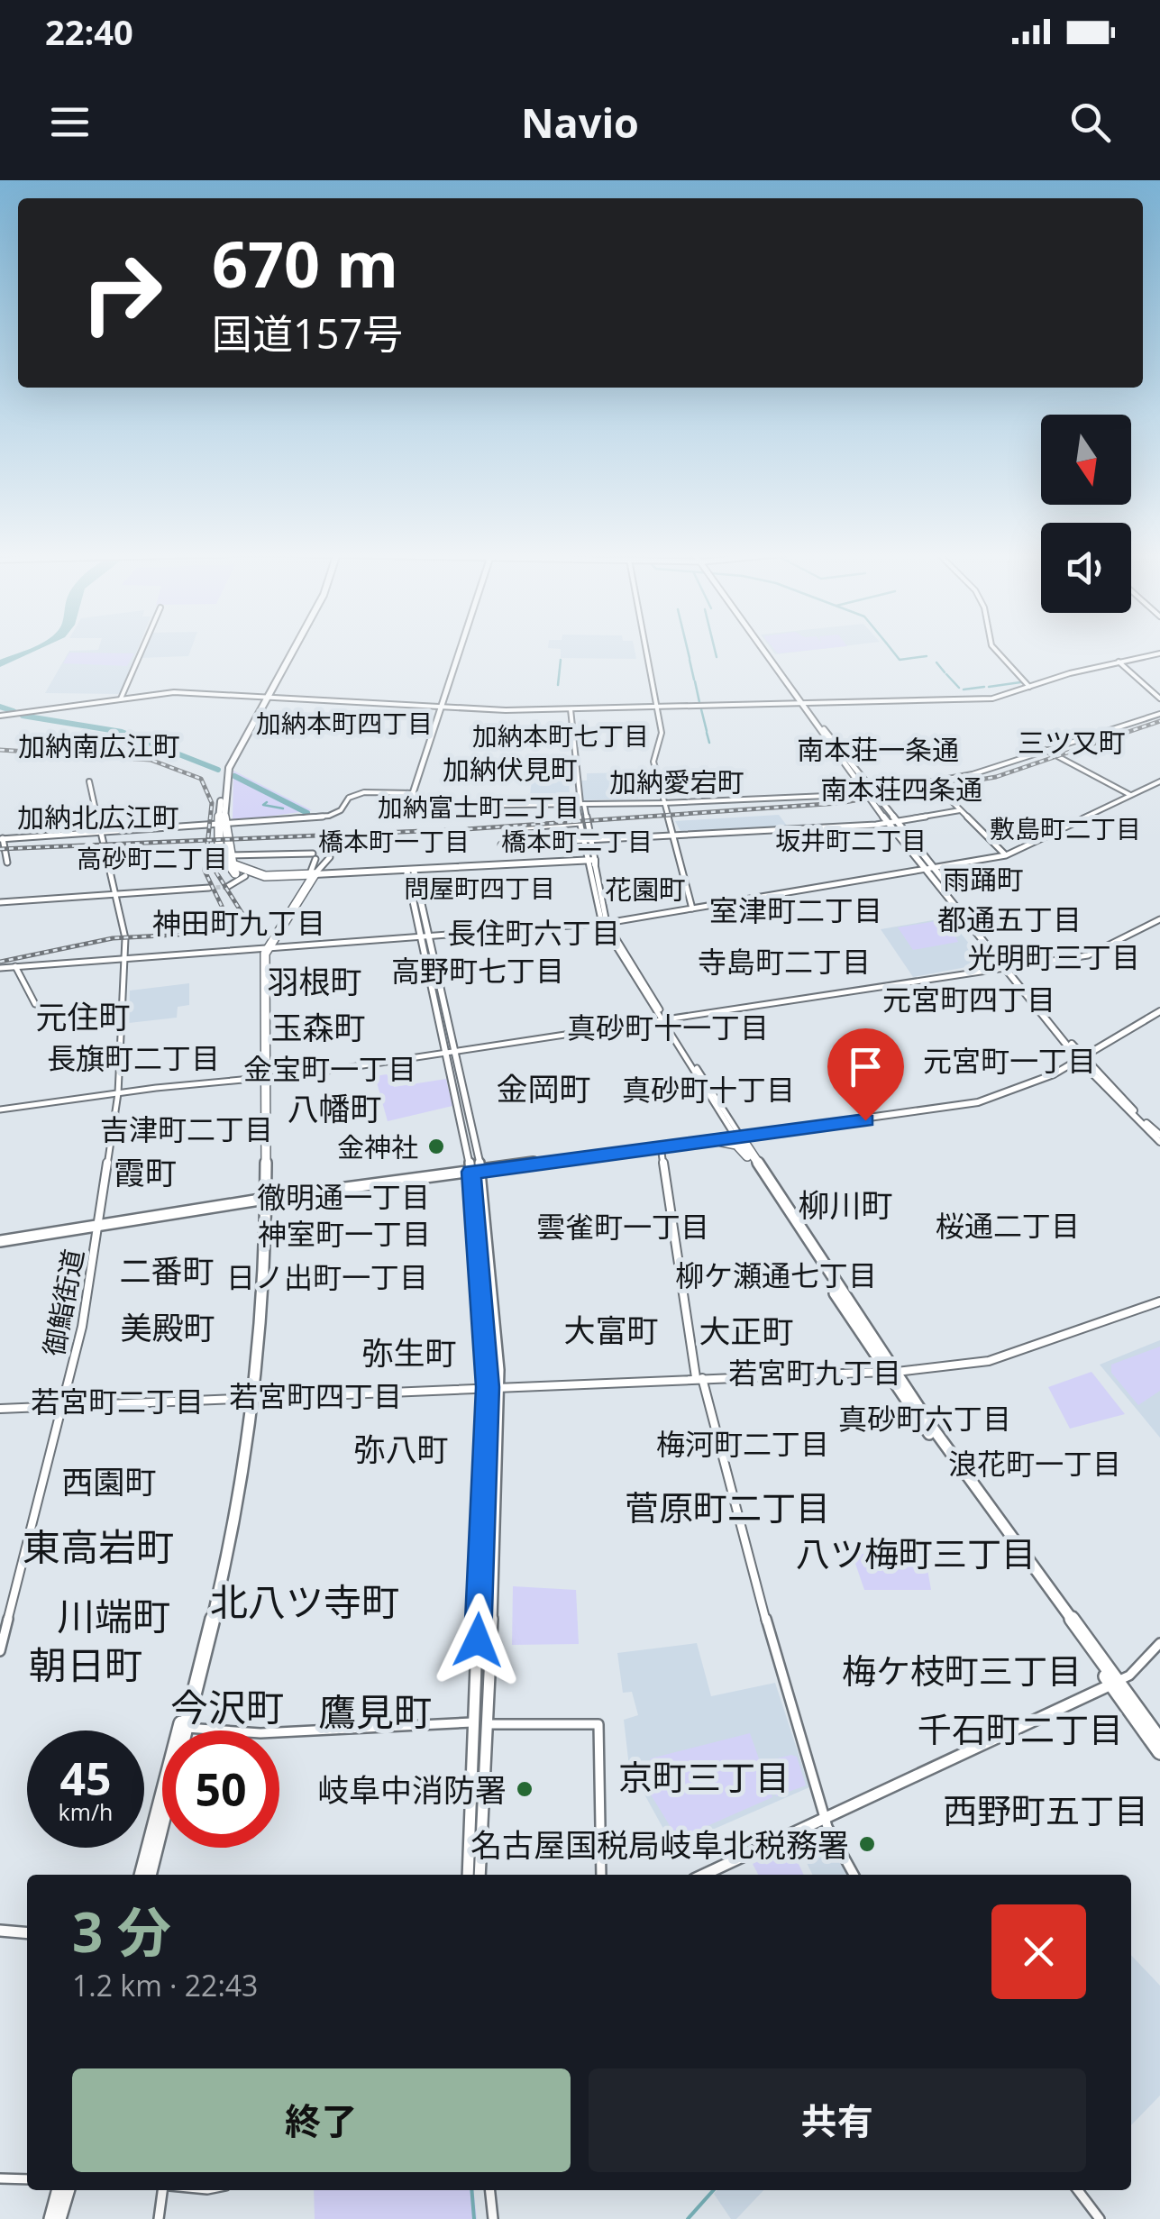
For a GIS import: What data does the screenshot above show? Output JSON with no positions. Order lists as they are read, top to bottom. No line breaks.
{"streets":{"street":["御鮨街道"]},"districts":["加納本町四丁目","加納本町七丁目","三ツ又町","加納南広江町","南本荘一条通","加納伏見町","加納愛宕町","南本荘四条通","加納富士町二丁目","加納北広江町","敷島町二丁目","坂井町二丁目","橋本町一丁目","橋本町二丁目","高砂町二丁目","雨踊町","問屋町四丁目","花園町","室津町二丁目","都通五丁目","神田町九丁目","長住町六丁目","光明町三丁目","寺島町二丁目","高野町七丁目","羽根町","元宮町四丁目","元住町","玉森町","真砂町十一丁目","長旗町二丁目","元宮町一丁目","金宝町一丁目","金岡町","真砂町十丁目","八幡町","吉津町二丁目","霞町","徹明通一丁目","柳川町","桜通二丁目","雲雀町一丁目","神室町一丁目","二番町","柳ケ瀬通七丁目","日ノ出町一丁目","美殿町","大富町","大正町","弥生町","若宮町九丁目","若宮町四丁目","若宮町二丁目","真砂町六丁目","梅河町二丁目","弥八町","浪花町一丁目","西園町","菅原町二丁目","東高岩町","八ツ梅町三丁目","北八ツ寺町","川端町","朝日町","梅ケ枝町三丁目","今沢町","鷹見町","千石町二丁目","京町三丁目","西野町五丁目"],"places":["金神社","岐阜中消防署","名古屋国税局岐阜北税務署"],"north":"bottom","page":{"status":"22:40","header":"Navio","turn":["670 m","国道157号"],"speed":"45 km/h","limit":"50","heading":["3 分","1.2 km · 22:43"],"buttons":["終了","共有"]}}
